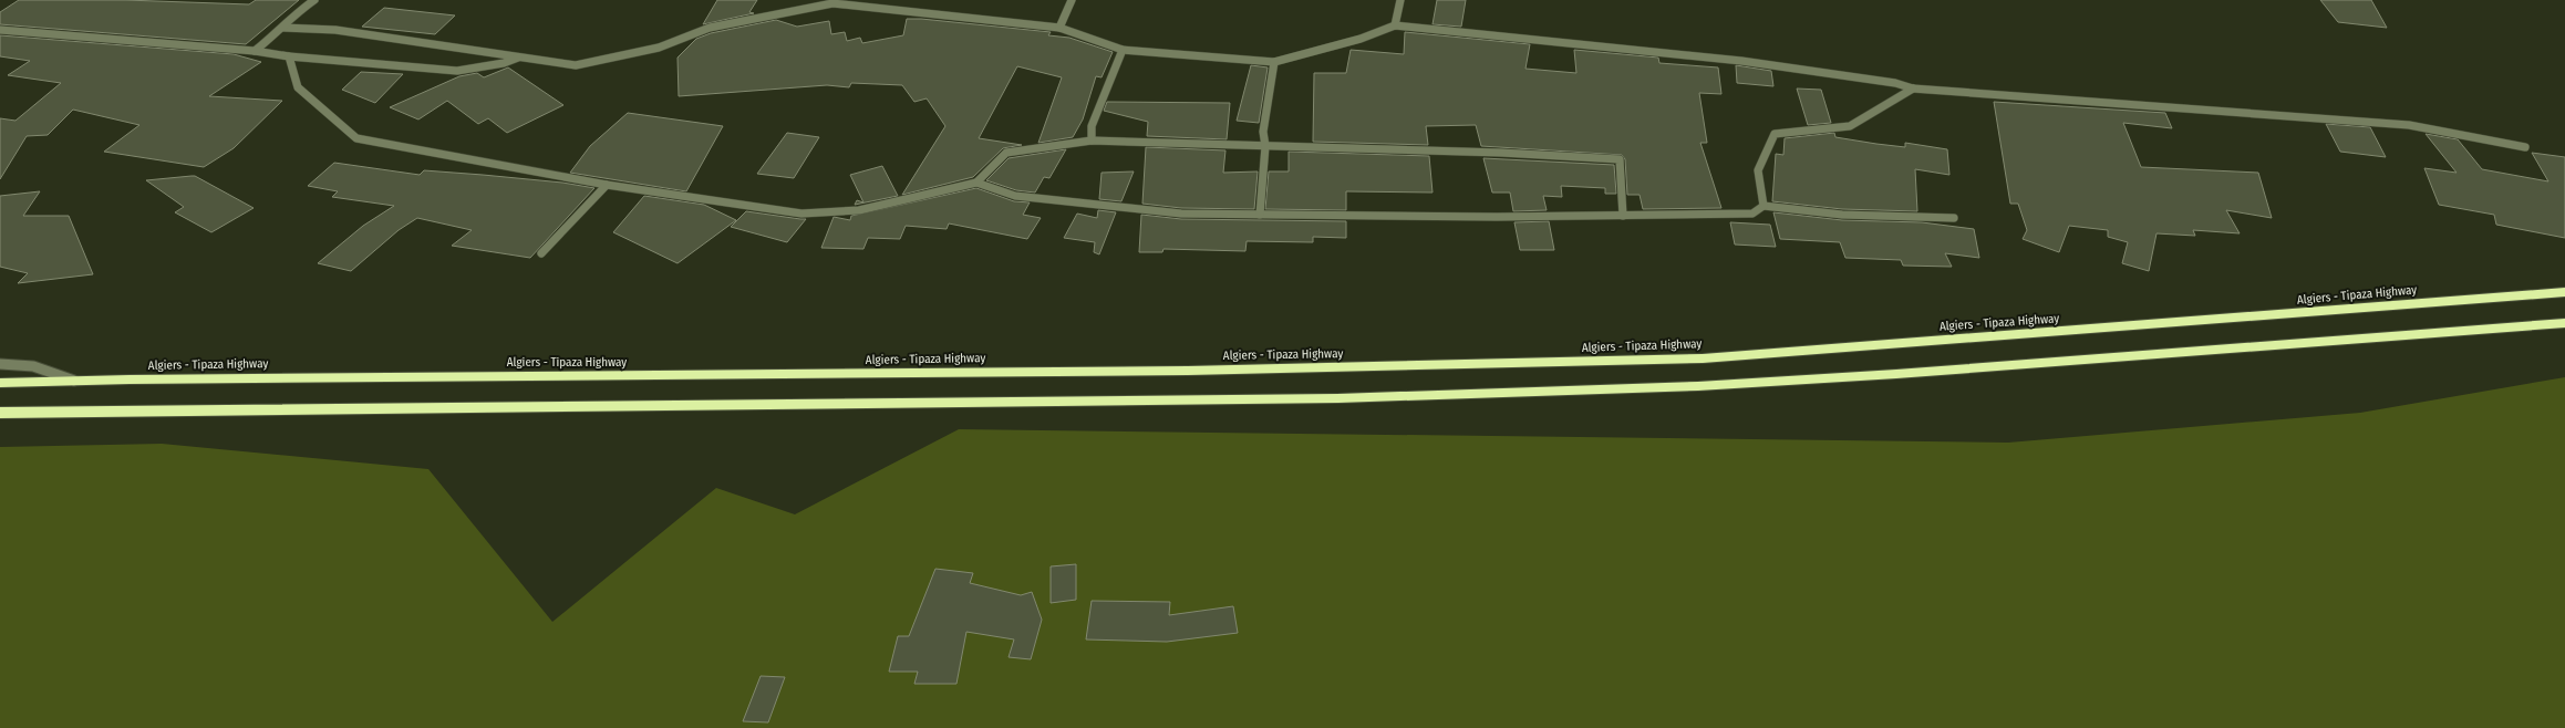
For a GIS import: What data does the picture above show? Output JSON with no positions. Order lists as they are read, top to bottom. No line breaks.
{"streets":{"highway":["Algiers - Tipaza Highway"]}}
